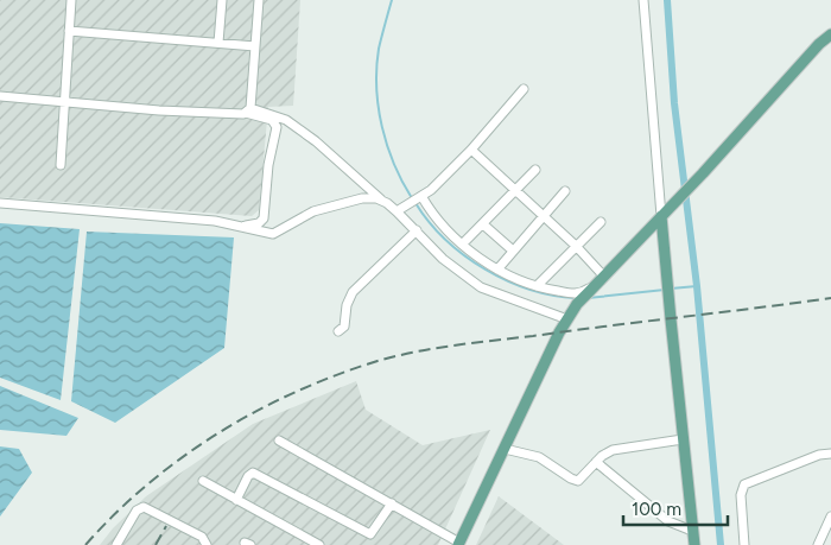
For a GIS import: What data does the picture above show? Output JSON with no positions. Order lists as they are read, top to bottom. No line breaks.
{"scale_bar":"100 m"}
